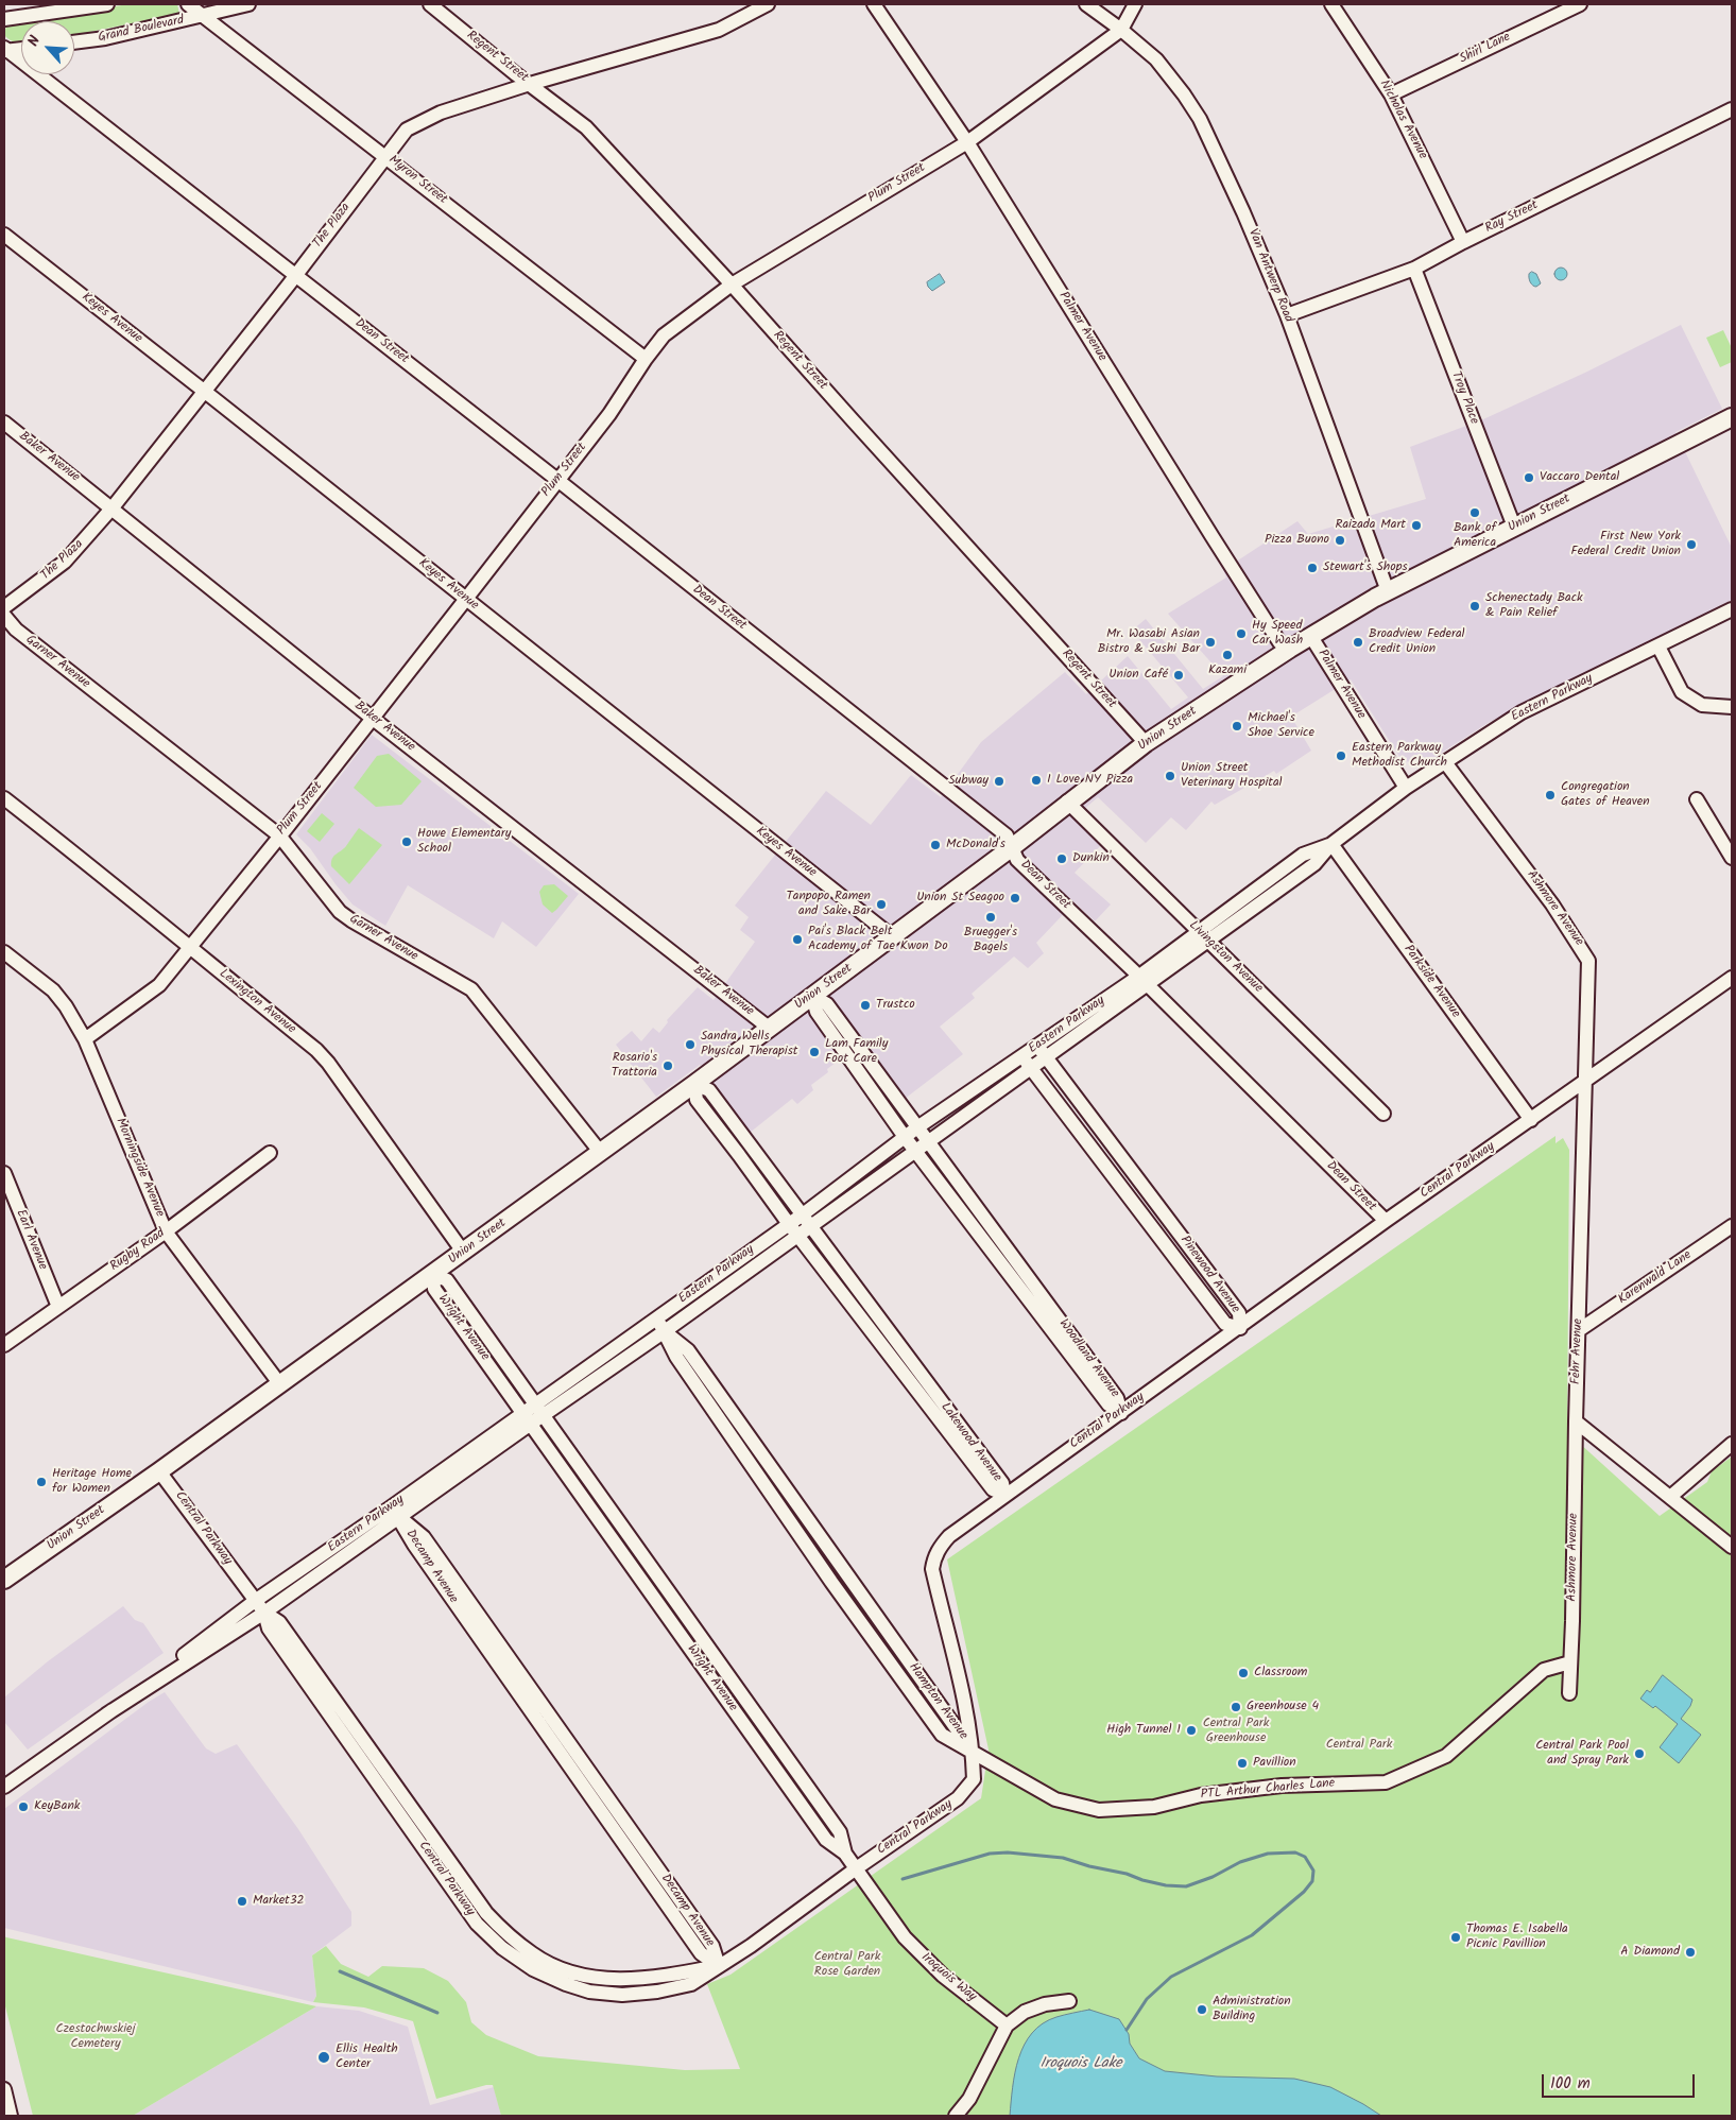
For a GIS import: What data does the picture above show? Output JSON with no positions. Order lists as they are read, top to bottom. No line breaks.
{"streets":{"main road":["Union Street"],"street":["Grand Boulevard","Shirl Lane","Regent Street","Nicholas Avenue","Myron Street","Plum Street","Ray Street","The Plaza","Van Antwerp Road","Keyes Avenue","Palmer Avenue","Dean Street","Troy Place","Baker Avenue","Garner Avenue","Eastern Parkway","Ashmore Avenue","Livingston Avenue","Parkside Avenue","Lexington Avenue","Morningside Avenue","Central Parkway","Earl Avenue","Rugby Road","Pinewood Avenue","Karenwald Lane","Wright Avenue","Fehr Avenue","Woodland Avenue","Lakewood Avenue","Decamp Avenue","Hampton Avenue","PTL Arthur Charles Lane","Iroquois Way"]},"crossings":[["Grand Boulevard","Myron Street"],["Shirl Lane","Nicholas Avenue"],["Regent Street","Plum Street"],["Regent Street","The Plaza"],["Regent Street","Union Street"],["Nicholas Avenue","Ray Street"],["Myron Street","Plum Street"],["Myron Street","The Plaza"],["Plum Street","Van Antwerp Road"],["Plum Street","Keyes Avenue"],["Plum Street","Palmer Avenue"],["Plum Street","Dean Street"],["Plum Street","Baker Avenue"],["Plum Street","Garner Avenue"],["Plum Street","Lexington Avenue"],["Plum Street","Morningside Avenue"],["Ray Street","Van Antwerp Road"],["Ray Street","Troy Place"],["The Plaza","Keyes Avenue"],["The Plaza","Dean Street"],["The Plaza","Baker Avenue"],["Van Antwerp Road","Union Street"],["Keyes Avenue","Union Street"],["Palmer Avenue","Union Street"],["Palmer Avenue","Eastern Parkway"],["Dean Street","Union Street"],["Dean Street","Eastern Parkway"],["Dean Street","Central Parkway"],["Troy Place","Union Street"],["Baker Avenue","Union Street"],["Union Street","Garner Avenue"],["Union Street","Livingston Avenue"],["Union Street","Lexington Avenue"],["Union Street","Morningside Avenue"],["Union Street","Central Parkway"],["Union Street","Wright Avenue"],["Union Street","Woodland Avenue"],["Union Street","Lakewood Avenue"],["Eastern Parkway","Ashmore Avenue"],["Eastern Parkway","Livingston Avenue"],["Eastern Parkway","Parkside Avenue"],["Eastern Parkway","Central Parkway"],["Eastern Parkway","Pinewood Avenue"],["Eastern Parkway","Wright Avenue"],["Eastern Parkway","Woodland Avenue"],["Eastern Parkway","Lakewood Avenue"],["Eastern Parkway","Decamp Avenue"],["Eastern Parkway","Hampton Avenue"],["Ashmore Avenue","Central Parkway"],["Ashmore Avenue","Fehr Avenue"],["Ashmore Avenue","PTL Arthur Charles Lane"],["Parkside Avenue","Central Parkway"],["Morningside Avenue","Rugby Road"],["Central Parkway","Pinewood Avenue"],["Central Parkway","Wright Avenue"],["Central Parkway","Fehr Avenue"],["Central Parkway","Woodland Avenue"],["Central Parkway","Lakewood Avenue"],["Central Parkway","Decamp Avenue"],["Central Parkway","Hampton Avenue"],["Central Parkway","PTL Arthur Charles Lane"],["Central Parkway","Iroquois Way"],["Earl Avenue","Rugby Road"],["Karenwald Lane","Fehr Avenue"],["Wright Avenue","Iroquois Way"],["Hampton Avenue","PTL Arthur Charles Lane"]],"water":["Iroquois Lake"],"parks":["Central Park Greenhouse","Central Park","Central Park Rose Garden","Czestochwskiej Cemetery"],"places":["Vaccaro Dental","Bank of America","Raizada Mart","Pizza Buono","First New York Federal Credit Union","Stewart's Shops","Schenectady Back & Pain Relief","Hy Speed Car Wash","Mr. Wasabi Asian Bistro & Sushi Bar","Broadview Federal Credit Union","Kazami","Union Café","Michael's Shoe Service","Eastern Parkway Methodist Church","Union Street Veterinary Hospital","I Love NY Pizza","Subway","Congregation Gates of Heaven","Howe Elementary School","McDonald's","Dunkin'","Union St Seagoo","Tanpopo Ramen and Sake Bar","Bruegger's Bagels","Pai's Black Belt Academy of Tae Kwon Do","Trustco","Sandra Wells Physical Therapist","Lam Family Foot Care","Rosario's Trattoria","Heritage Home for Women","Classroom","Greenhouse 4","High Tunnel 1","Central Park Pool and Spray Park","Pavillion","KeyBank","Market32","Thomas E. Isabella Picnic Pavillion","A Diamond","Administration Building","Ellis Health Center"],"scale_bar":"100 m","north":"top left"}
